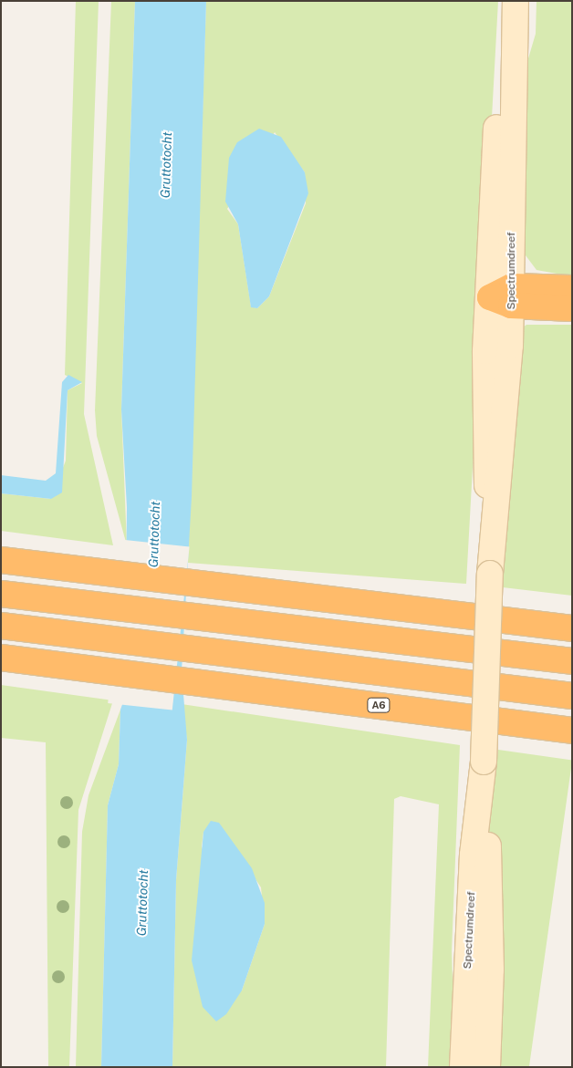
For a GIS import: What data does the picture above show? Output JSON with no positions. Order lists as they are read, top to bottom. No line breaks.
{"streets":{"highway":["A6"],"main road":["Spectrumdreef"]},"water":["Gruttotocht"]}
